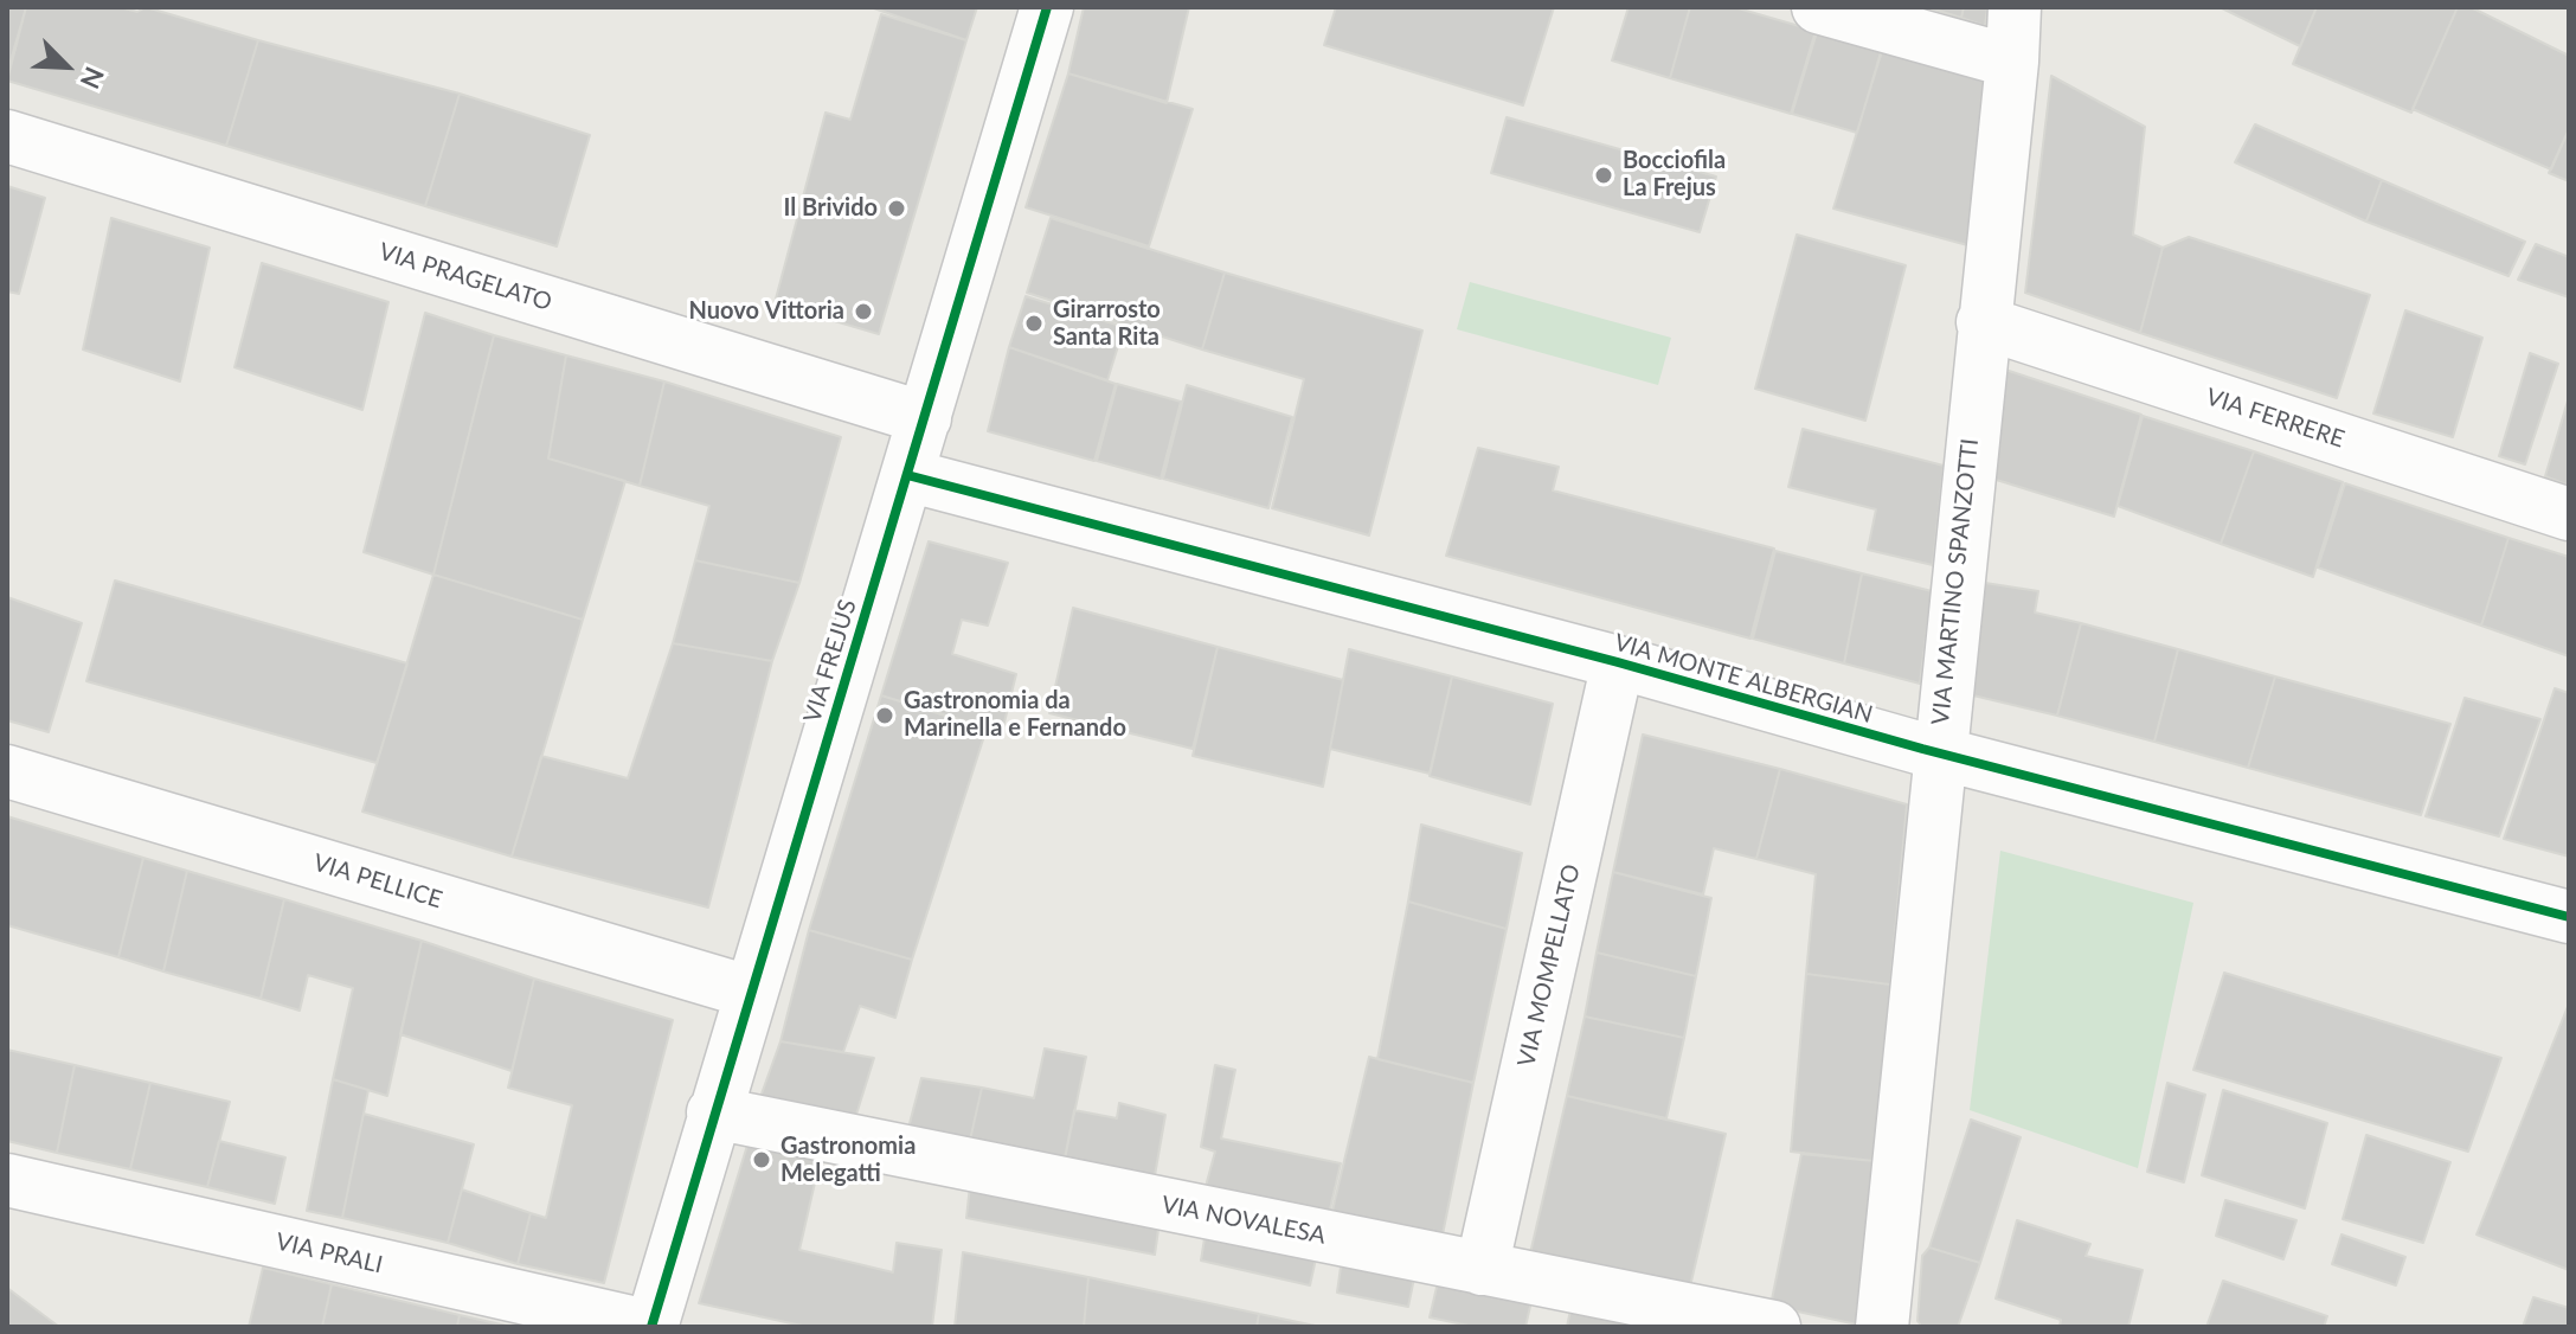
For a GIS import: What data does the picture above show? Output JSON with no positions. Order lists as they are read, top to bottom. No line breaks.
{"streets":{"street":["VIA PRAGELATO","VIA FERRERE","VIA MARTINO SPANZOTTI","VIA FREJUS","VIA MONTE ALBERGIAN","VIA PELLICE","VIA MOMPELLATO","VIA NOVALESA","VIA PRALI"]},"crossings":[["VIA PRAGELATO","VIA FREJUS"],["VIA FERRERE","VIA MARTINO SPANZOTTI"],["VIA MARTINO SPANZOTTI","VIA MONTE ALBERGIAN"],["VIA FREJUS","VIA MONTE ALBERGIAN"],["VIA FREJUS","VIA PELLICE"],["VIA FREJUS","VIA NOVALESA"],["VIA FREJUS","VIA PRALI"],["VIA MONTE ALBERGIAN","VIA MOMPELLATO"],["VIA MOMPELLATO","VIA NOVALESA"]],"places":["Bocciofila La Frejus","Il Brivido","Nuovo Vittoria","Girarrosto Santa Rita","Gastronomia da Marinella e Fernando","Gastronomia Melegatti"],"north":"bottom right"}
